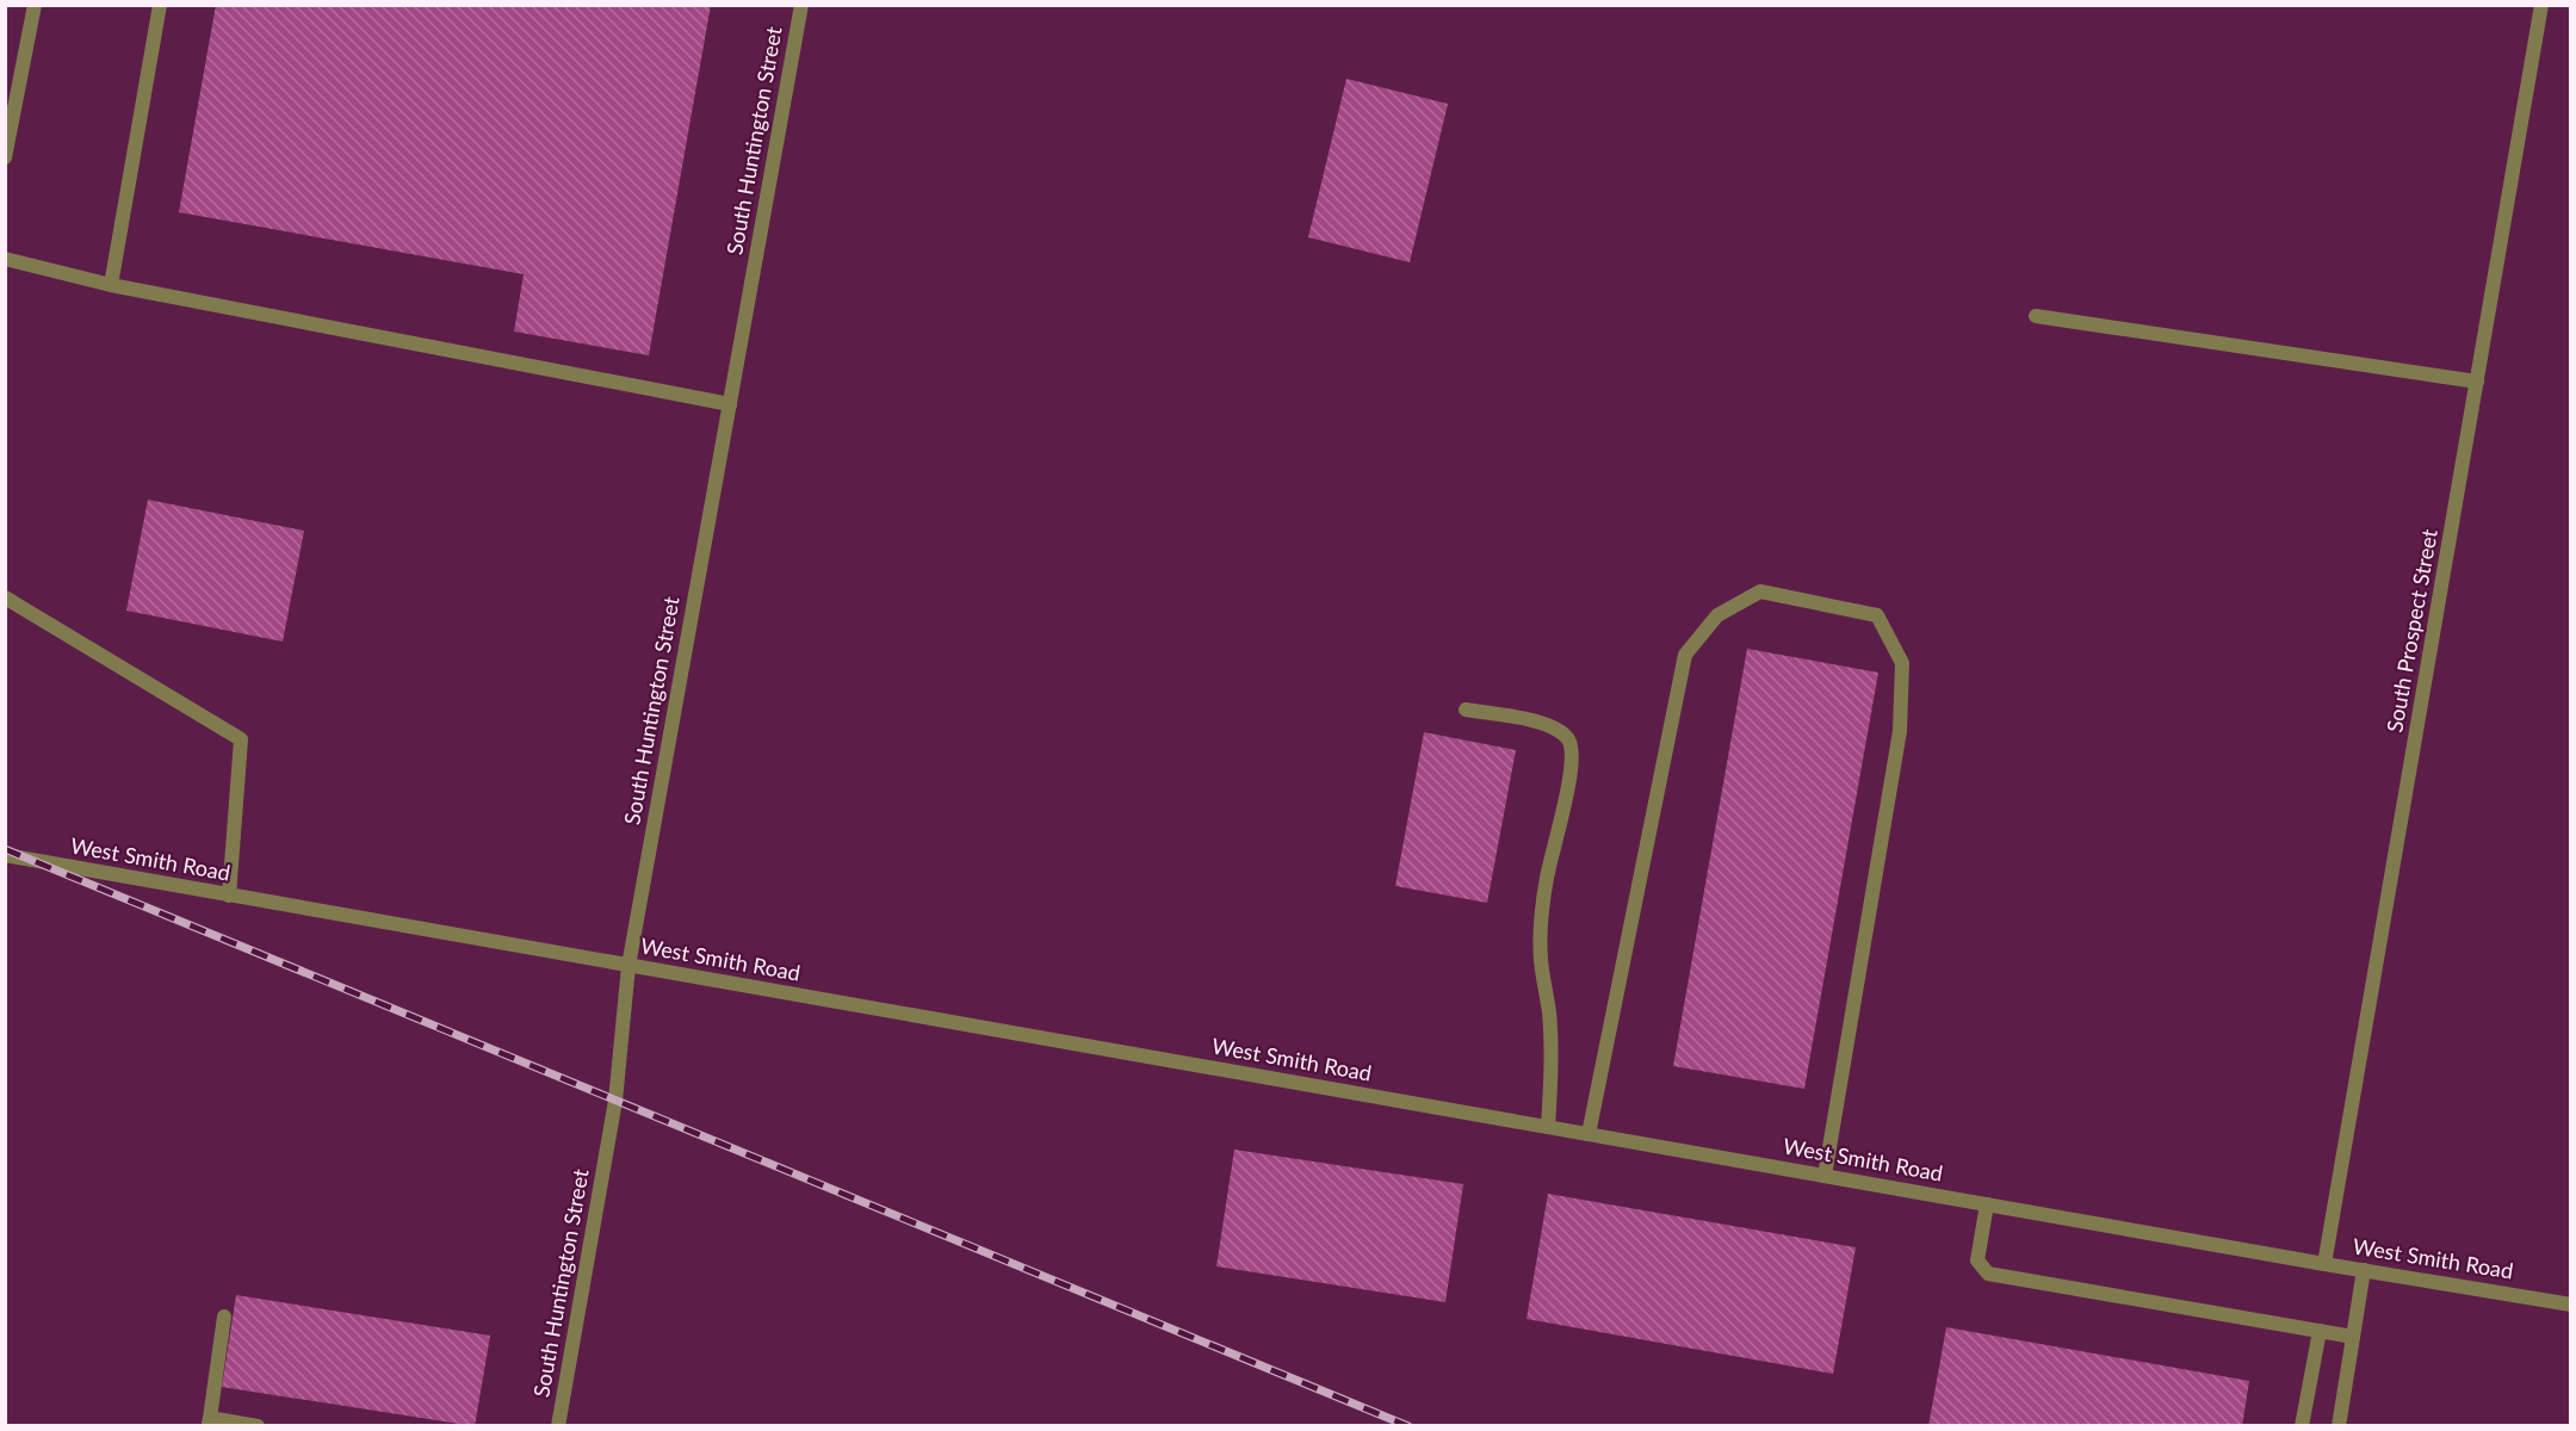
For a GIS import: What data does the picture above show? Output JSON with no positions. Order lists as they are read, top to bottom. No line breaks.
{"streets":{"street":["South Huntington Street","South Prospect Street","West Smith Road"]},"crossings":[["South Huntington Street","West Smith Road"],["South Prospect Street","West Smith Road"]]}
